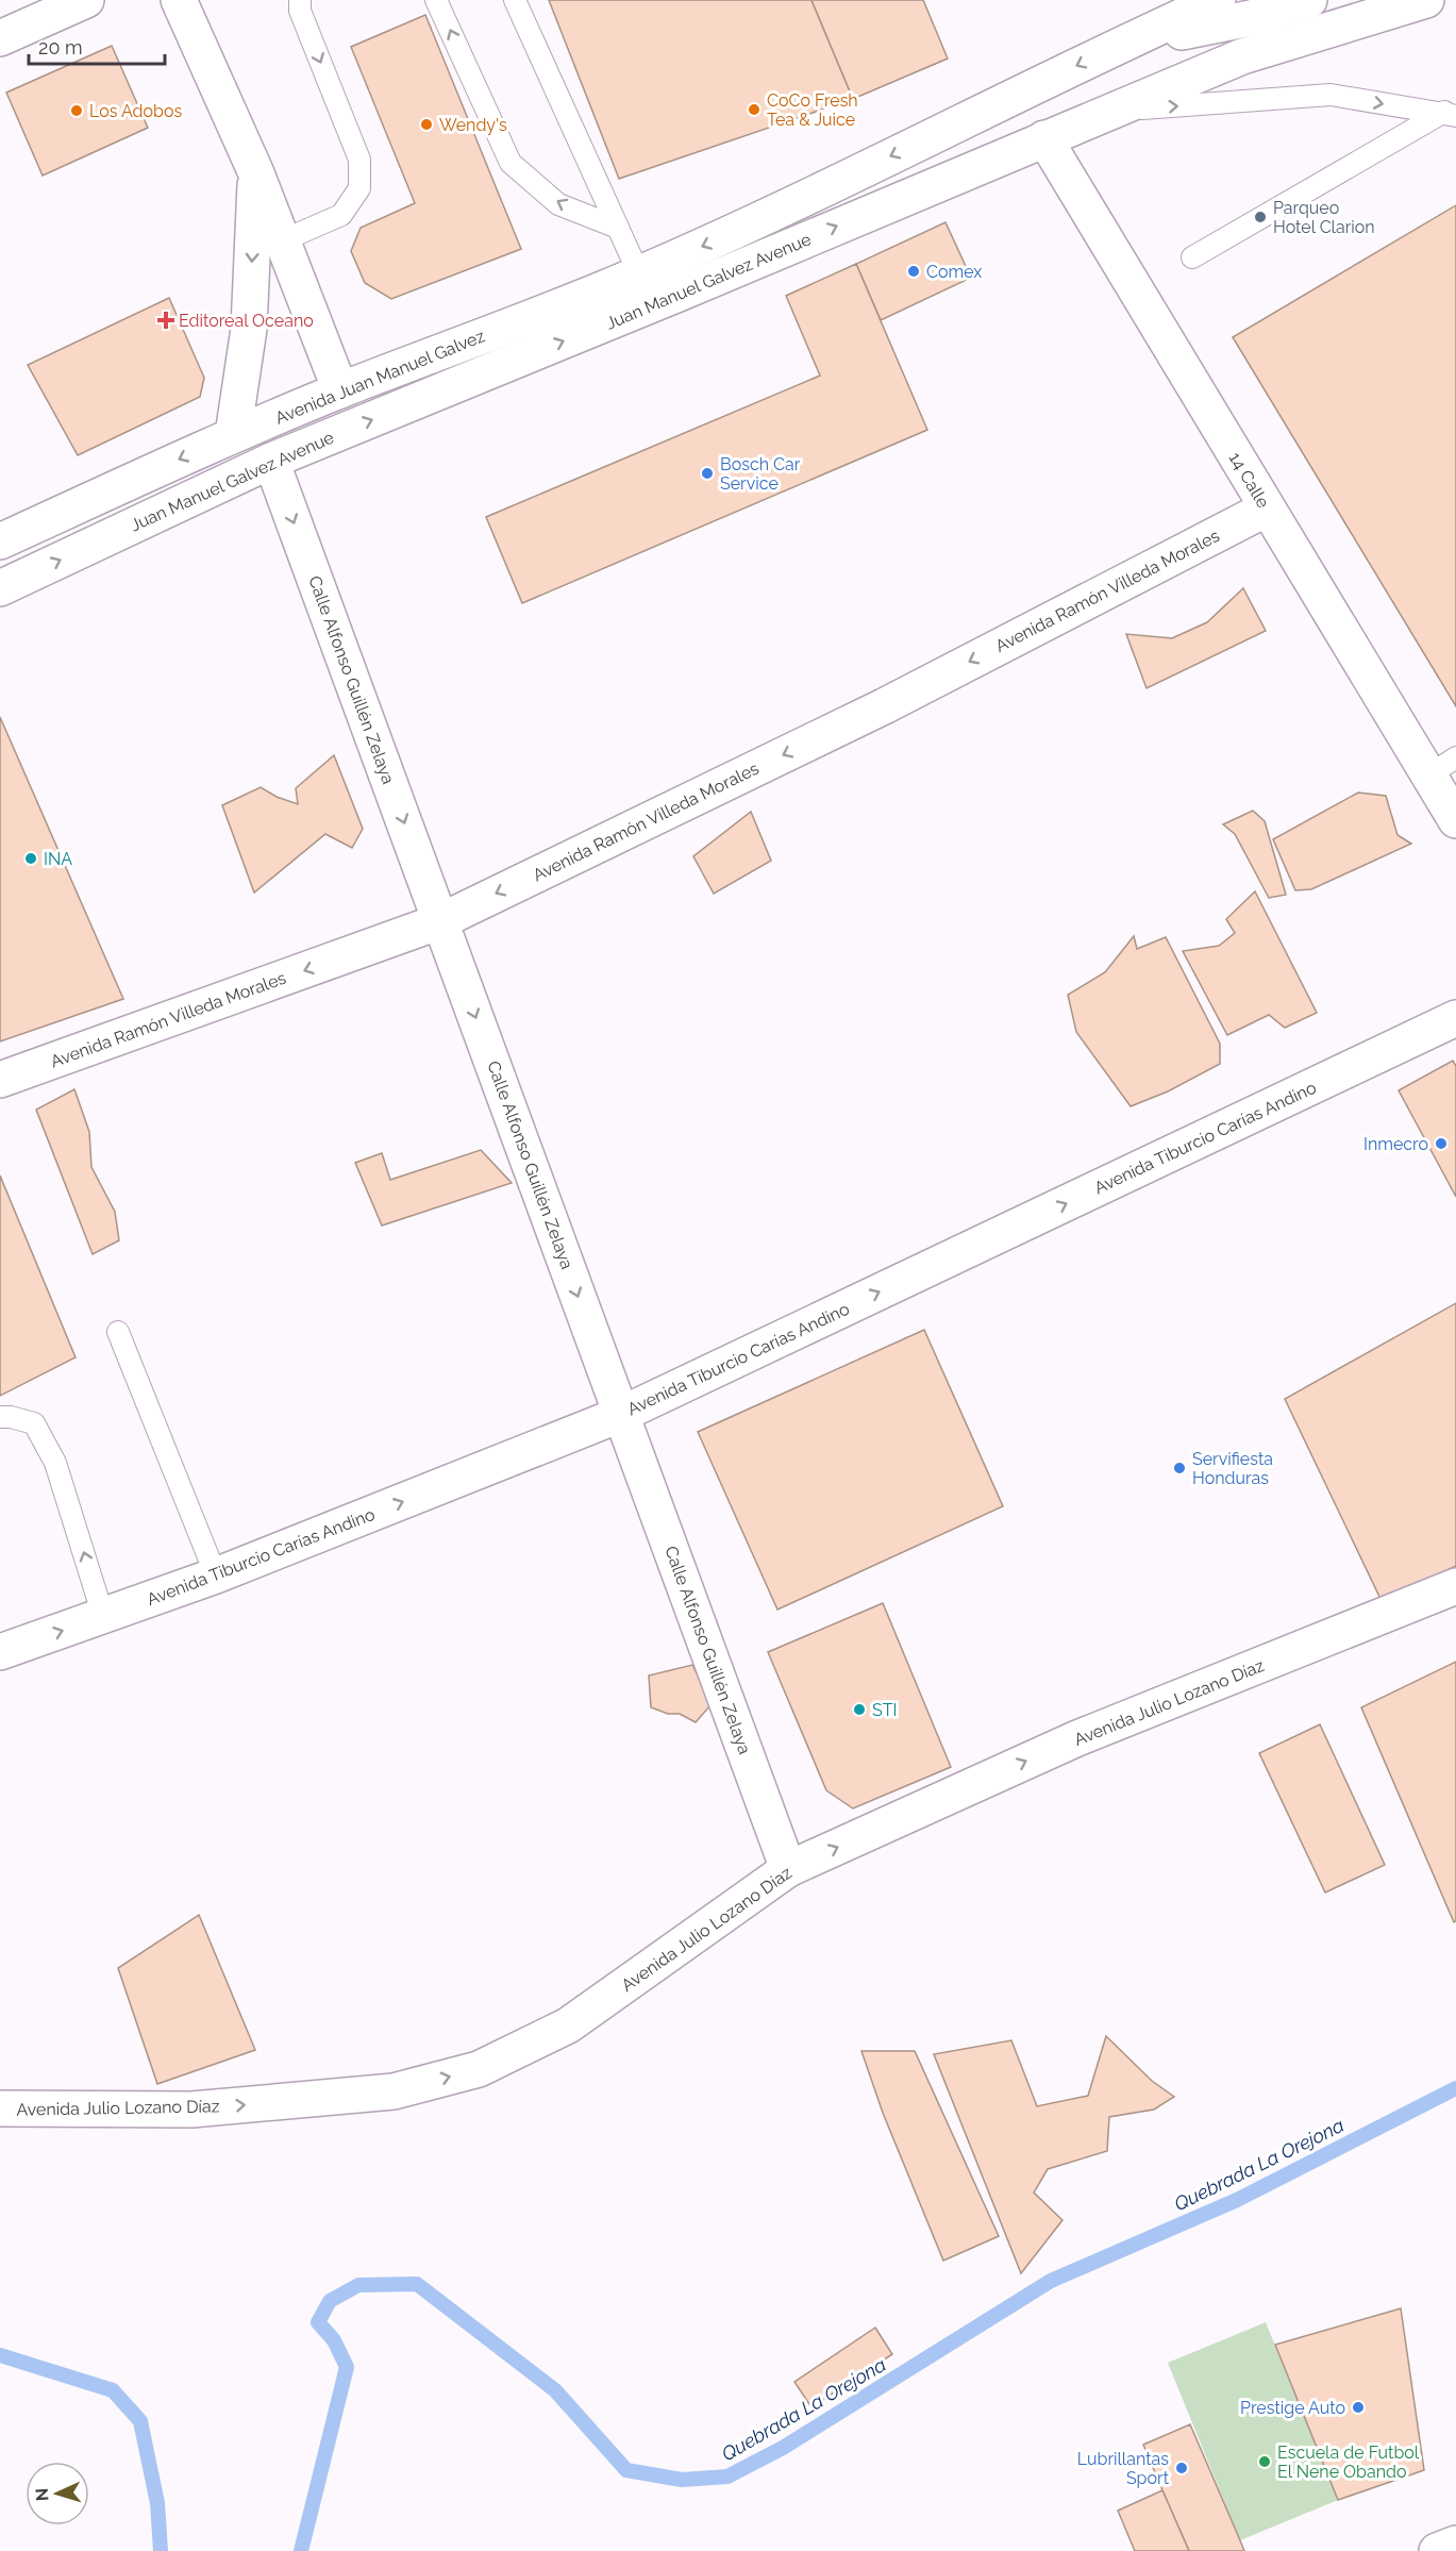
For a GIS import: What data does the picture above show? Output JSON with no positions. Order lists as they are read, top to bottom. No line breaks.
{"streets":{"street":["Juan Manuel Galvez Avenue","Avenida Juan Manuel Galvez","14 Calle","Avenida Ramón Villeda Morales","Calle Alfonso Guillén Zelaya","Avenida Tiburcio Carías Andino","Avenida Julio Lozano Díaz"]},"crossings":[["Juan Manuel Galvez Avenue","Avenida Juan Manuel Galvez"],["Juan Manuel Galvez Avenue","14 Calle"],["Juan Manuel Galvez Avenue","Calle Alfonso Guillén Zelaya"],["14 Calle","Avenida Ramón Villeda Morales"],["Avenida Ramón Villeda Morales","Calle Alfonso Guillén Zelaya"],["Calle Alfonso Guillén Zelaya","Avenida Tiburcio Carías Andino"],["Calle Alfonso Guillén Zelaya","Avenida Julio Lozano Díaz"]],"one_way":["Avenida Juan Manuel Galvez","Avenida Ramón Villeda Morales","Calle Alfonso Guillén Zelaya","Avenida Tiburcio Carías Andino","Avenida Julio Lozano Díaz"],"water":["Quebrada La Orejona"],"places":{"other":["CoCo Fresh Tea & Juice","Los Adobos","Wendy's","Parqueo Hotel Clarion","Comex","Bosch Car Service","INA","Inmecro","Servifiesta Honduras","STI","Prestige Auto","Escuela de Futbol El Nene Obando","Lubrillantas Sport"],"health":["Editoreal Oceano"]},"scale_bar":"20 m","north":"left"}
